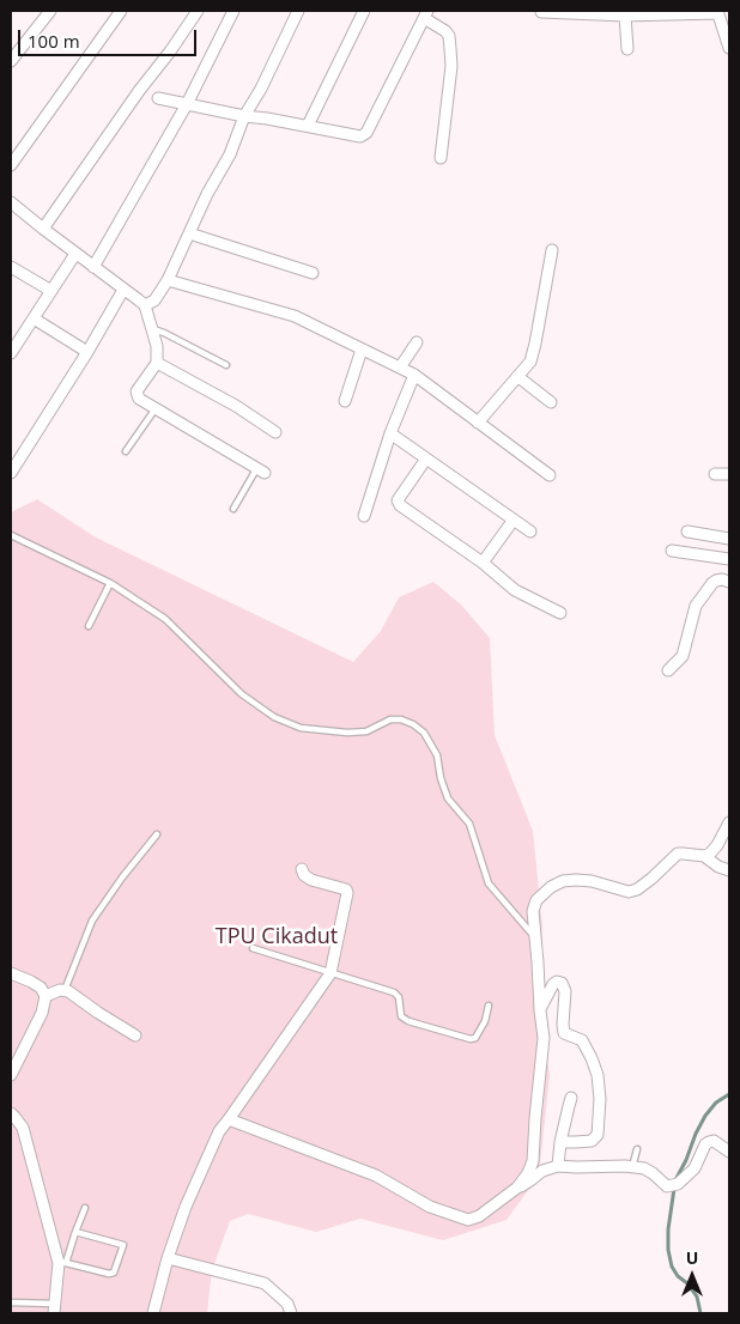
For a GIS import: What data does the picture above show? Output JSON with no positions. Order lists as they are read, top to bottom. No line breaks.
{"parks":["TPU Cikadut"],"scale_bar":"100 m","north":"top"}
